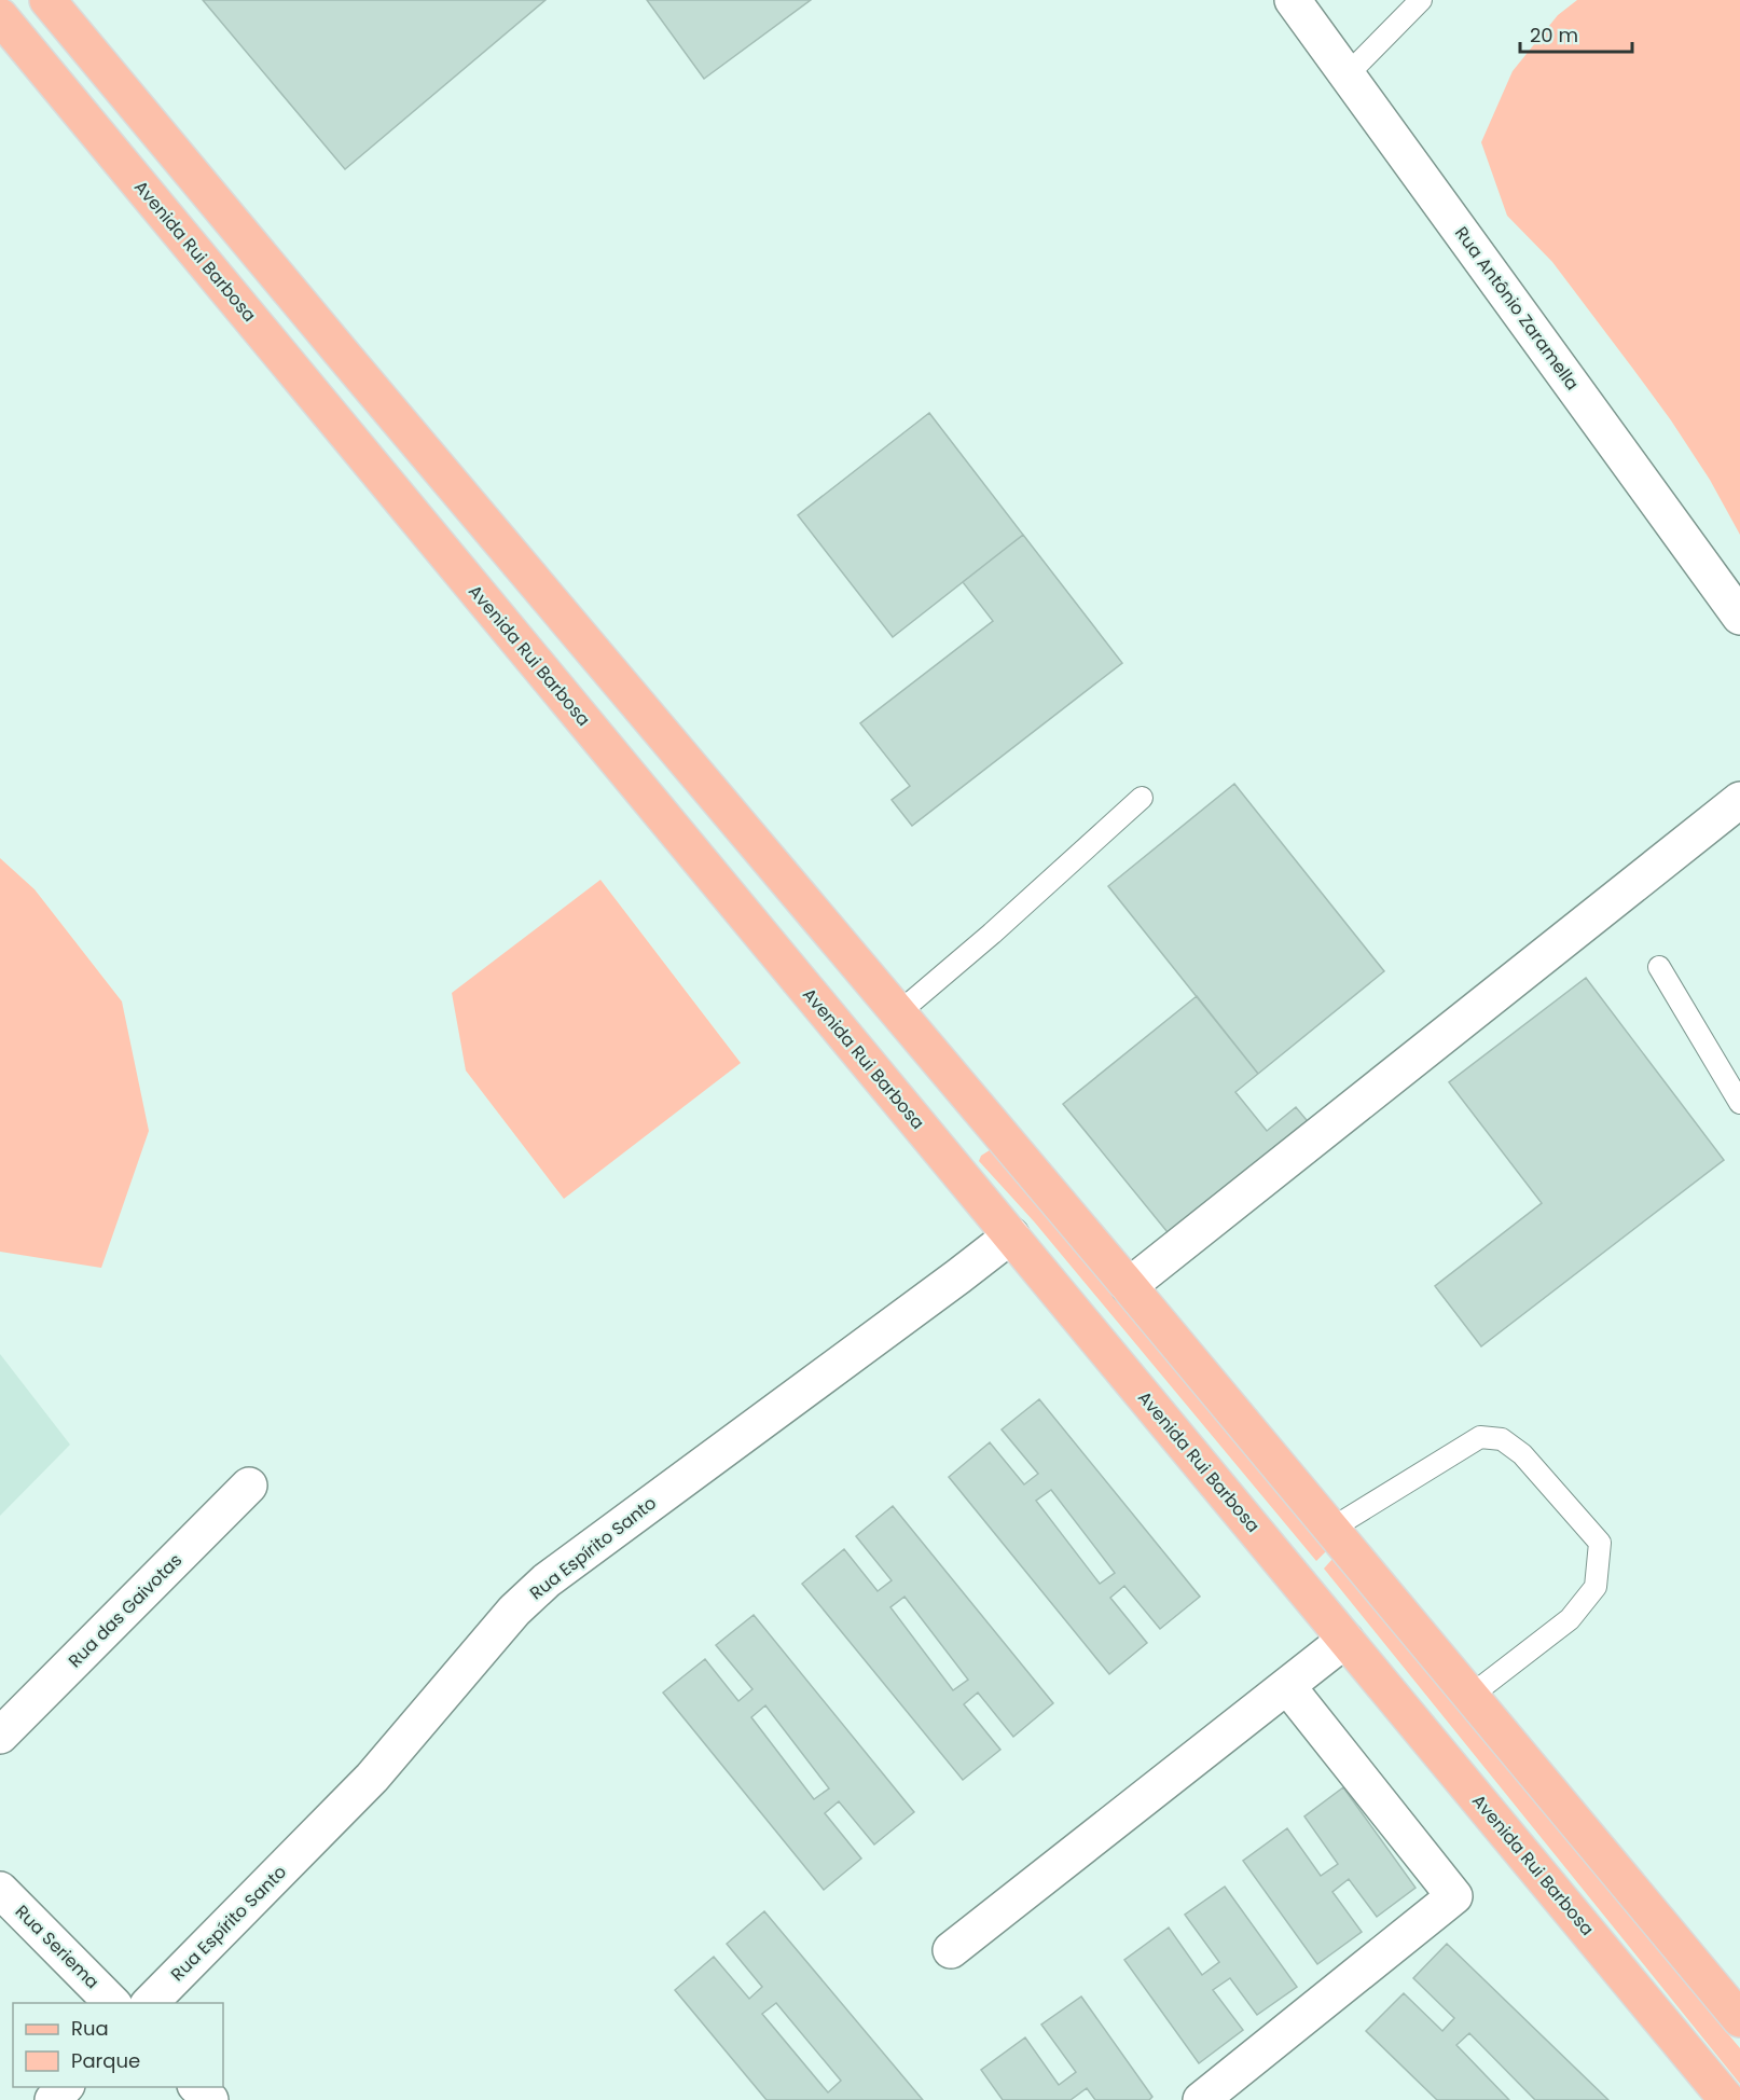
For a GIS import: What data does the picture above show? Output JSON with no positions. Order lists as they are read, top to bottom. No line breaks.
{"streets":{"main road":["Avenida Rui Barbosa"],"street":["Rua Antônio Zaramella","Rua Espírito Santo","Rua das Gaivotas","Rua Seriema"]},"crossings":[["Avenida Rui Barbosa","Rua Espírito Santo"]],"legend":["Rua","Parque"],"scale_bar":"20 m"}
